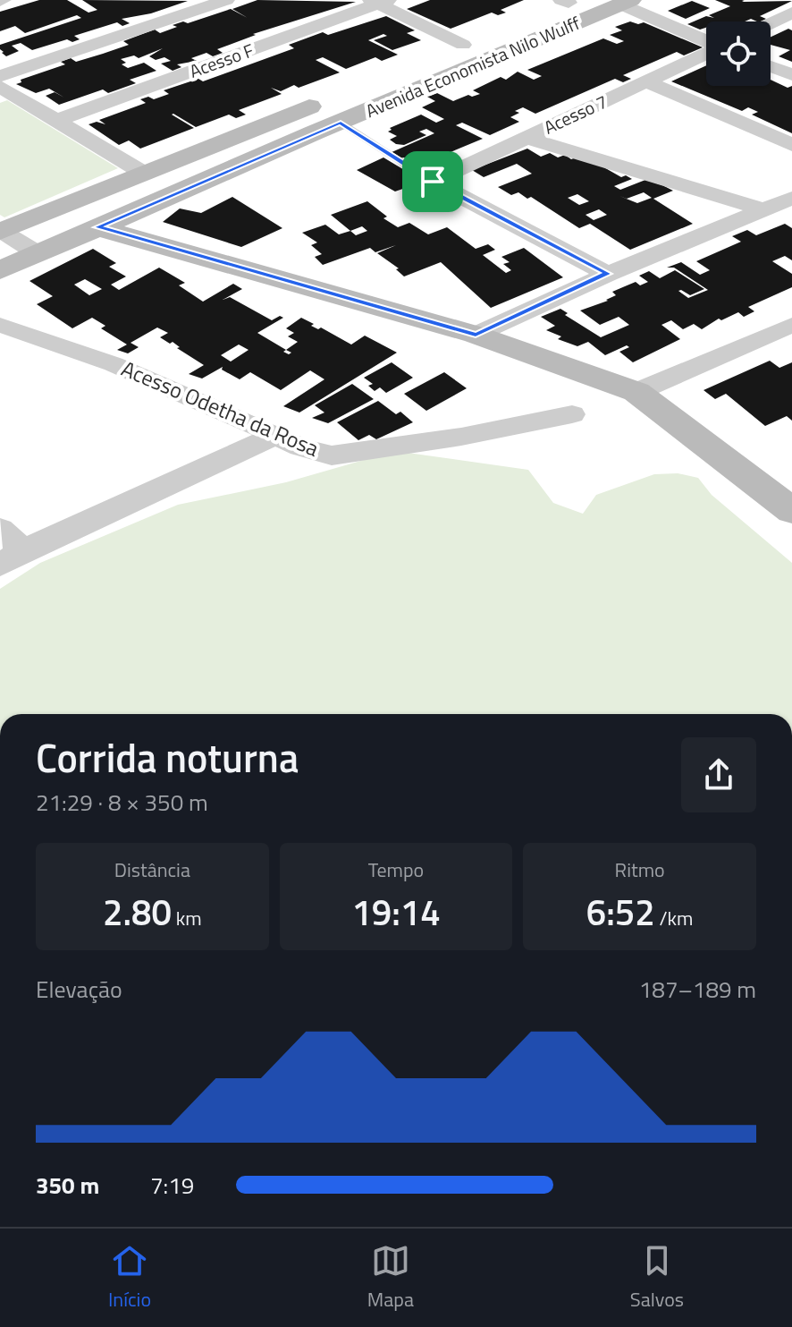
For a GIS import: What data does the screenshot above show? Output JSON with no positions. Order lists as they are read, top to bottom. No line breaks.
{"streets":{"street":["Acesso F","Avenida Economista Nilo Wulff","Acesso 7","Acesso Odetha da Rosa"]},"page":{"heading":["Corrida noturna","21:29 · 8 × 350 m"],"stats":[["Distância","2.80 km"],["Tempo","19:14"],["Ritmo","6:52 /km"]],"chart":["Elevação","187–189 m"],"list":[{"name":"350 m","note":"7:19"}],"tabs":["Início","Mapa","Salvos"]}}
